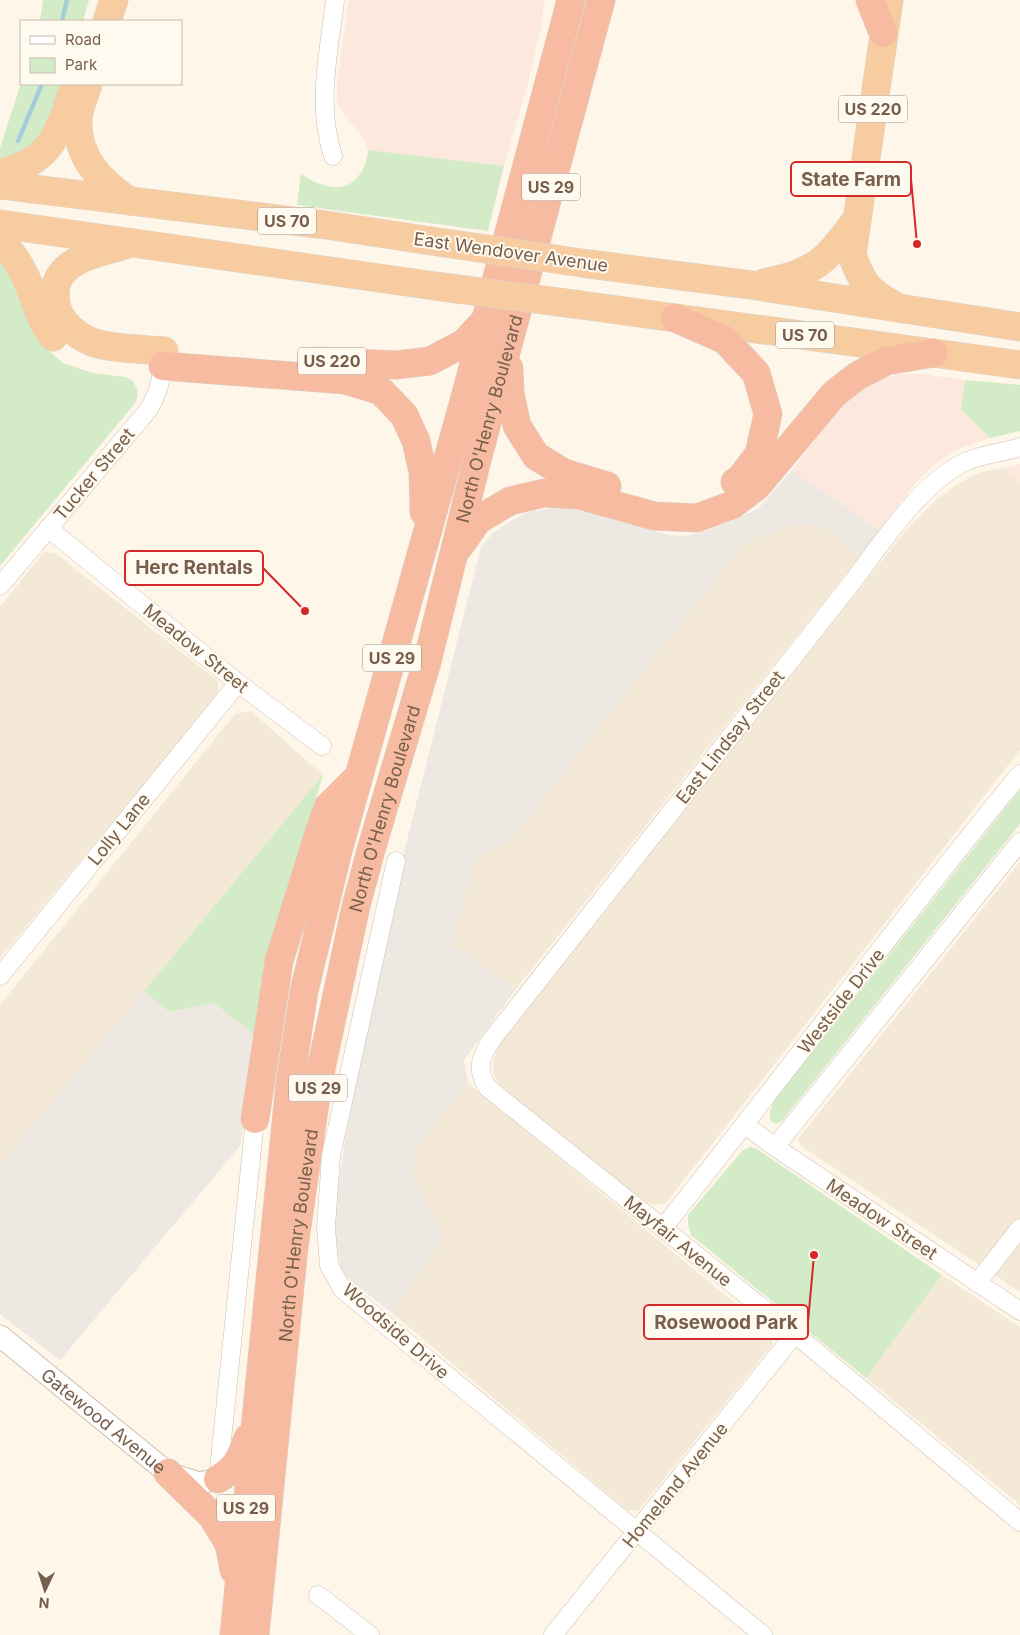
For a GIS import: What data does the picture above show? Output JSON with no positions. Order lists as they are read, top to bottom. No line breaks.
{"streets":{"highway":["US 220","US 29","US 70","East Wendover Avenue","North O'Henry Boulevard"],"street":["Tucker Street","Meadow Street","East Lindsay Street","Lolly Lane","Westside Drive","Mayfair Avenue","Woodside Drive","Gatewood Avenue","Homeland Avenue"]},"crossings":[["US 220","US 70"],["US 220","East Wendover Avenue"],["US 220","North O'Henry Boulevard"],["US 220","Tucker Street"],["Tucker Street","Meadow Street"],["Meadow Street","Lolly Lane"],["Meadow Street","Westside Drive"],["East Lindsay Street","Mayfair Avenue"],["Westside Drive","Mayfair Avenue"],["Mayfair Avenue","Homeland Avenue"],["Woodside Drive","Homeland Avenue"]],"places":["State Farm","Herc Rentals","Rosewood Park"],"legend":["Road","Park"],"north":"bottom"}
